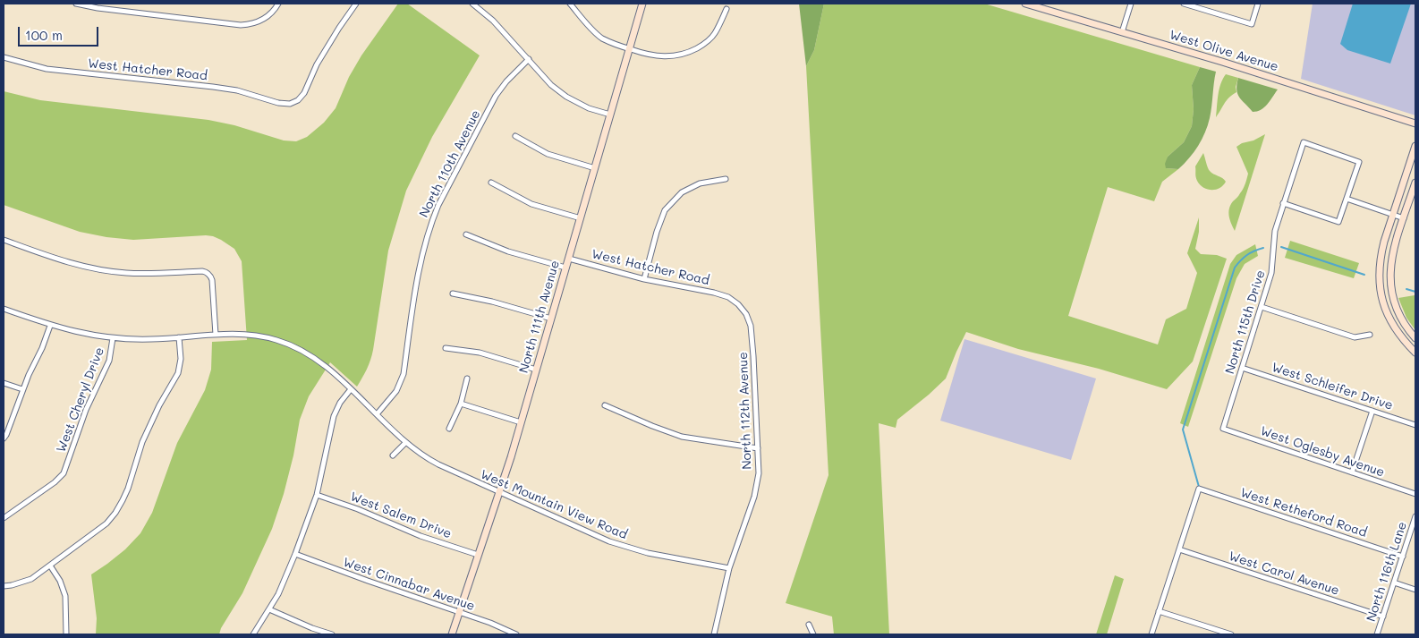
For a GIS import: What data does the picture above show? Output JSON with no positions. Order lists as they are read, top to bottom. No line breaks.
{"streets":{"street":["West Olive Avenue","West Hatcher Road","North 110th Avenue","North 111th Avenue","North 115th Drive","West Schleifer Drive","West Cheryl Drive","North 112th Avenue","West Oglesby Avenue","West Mountain View Road","West Retheford Road","West Salem Drive","North 116th Lane","West Carol Avenue","West Cinnabar Avenue"]},"crossings":[["West Hatcher Road","North 111th Avenue"],["West Hatcher Road","North 112th Avenue"],["North 110th Avenue","West Mountain View Road"],["North 111th Avenue","West Mountain View Road"],["North 111th Avenue","West Salem Drive"],["North 111th Avenue","West Cinnabar Avenue"],["North 115th Drive","West Schleifer Drive"],["North 115th Drive","West Oglesby Avenue"],["West Cheryl Drive","West Mountain View Road"],["North 112th Avenue","West Mountain View Road"],["West Retheford Road","North 116th Lane"],["West Retheford Road","West Carol Avenue"],["North 116th Lane","West Carol Avenue"]],"scale_bar":"100 m"}
